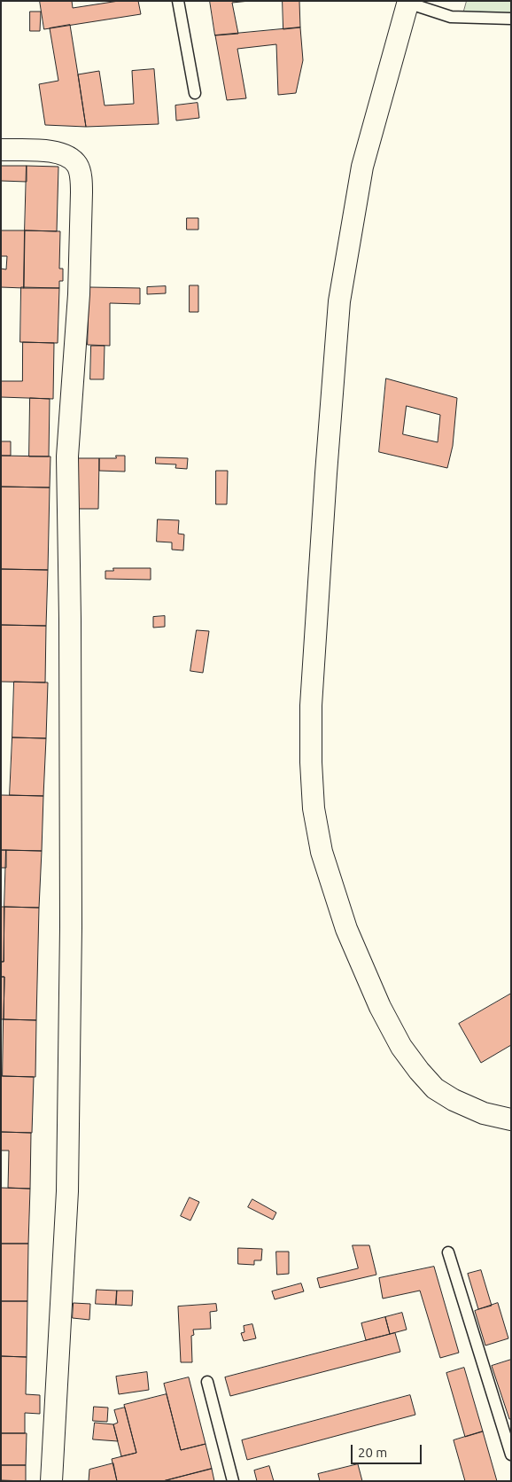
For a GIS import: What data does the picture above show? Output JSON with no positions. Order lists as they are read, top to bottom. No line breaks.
{"scale_bar":"20 m"}
